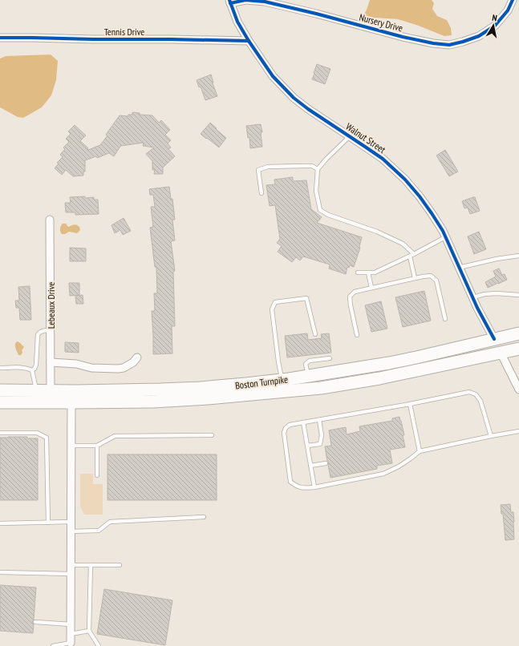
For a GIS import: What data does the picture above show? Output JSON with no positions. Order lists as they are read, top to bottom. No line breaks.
{"streets":{"highway":["Boston Turnpike"],"street":["Nursery Drive","Tennis Drive","Walnut Street","Lebeaux Drive"]},"crossings":[["Nursery Drive","Walnut Street"],["Tennis Drive","Walnut Street"],["Walnut Street","Boston Turnpike"],["Lebeaux Drive","Boston Turnpike"]],"north":"top"}
